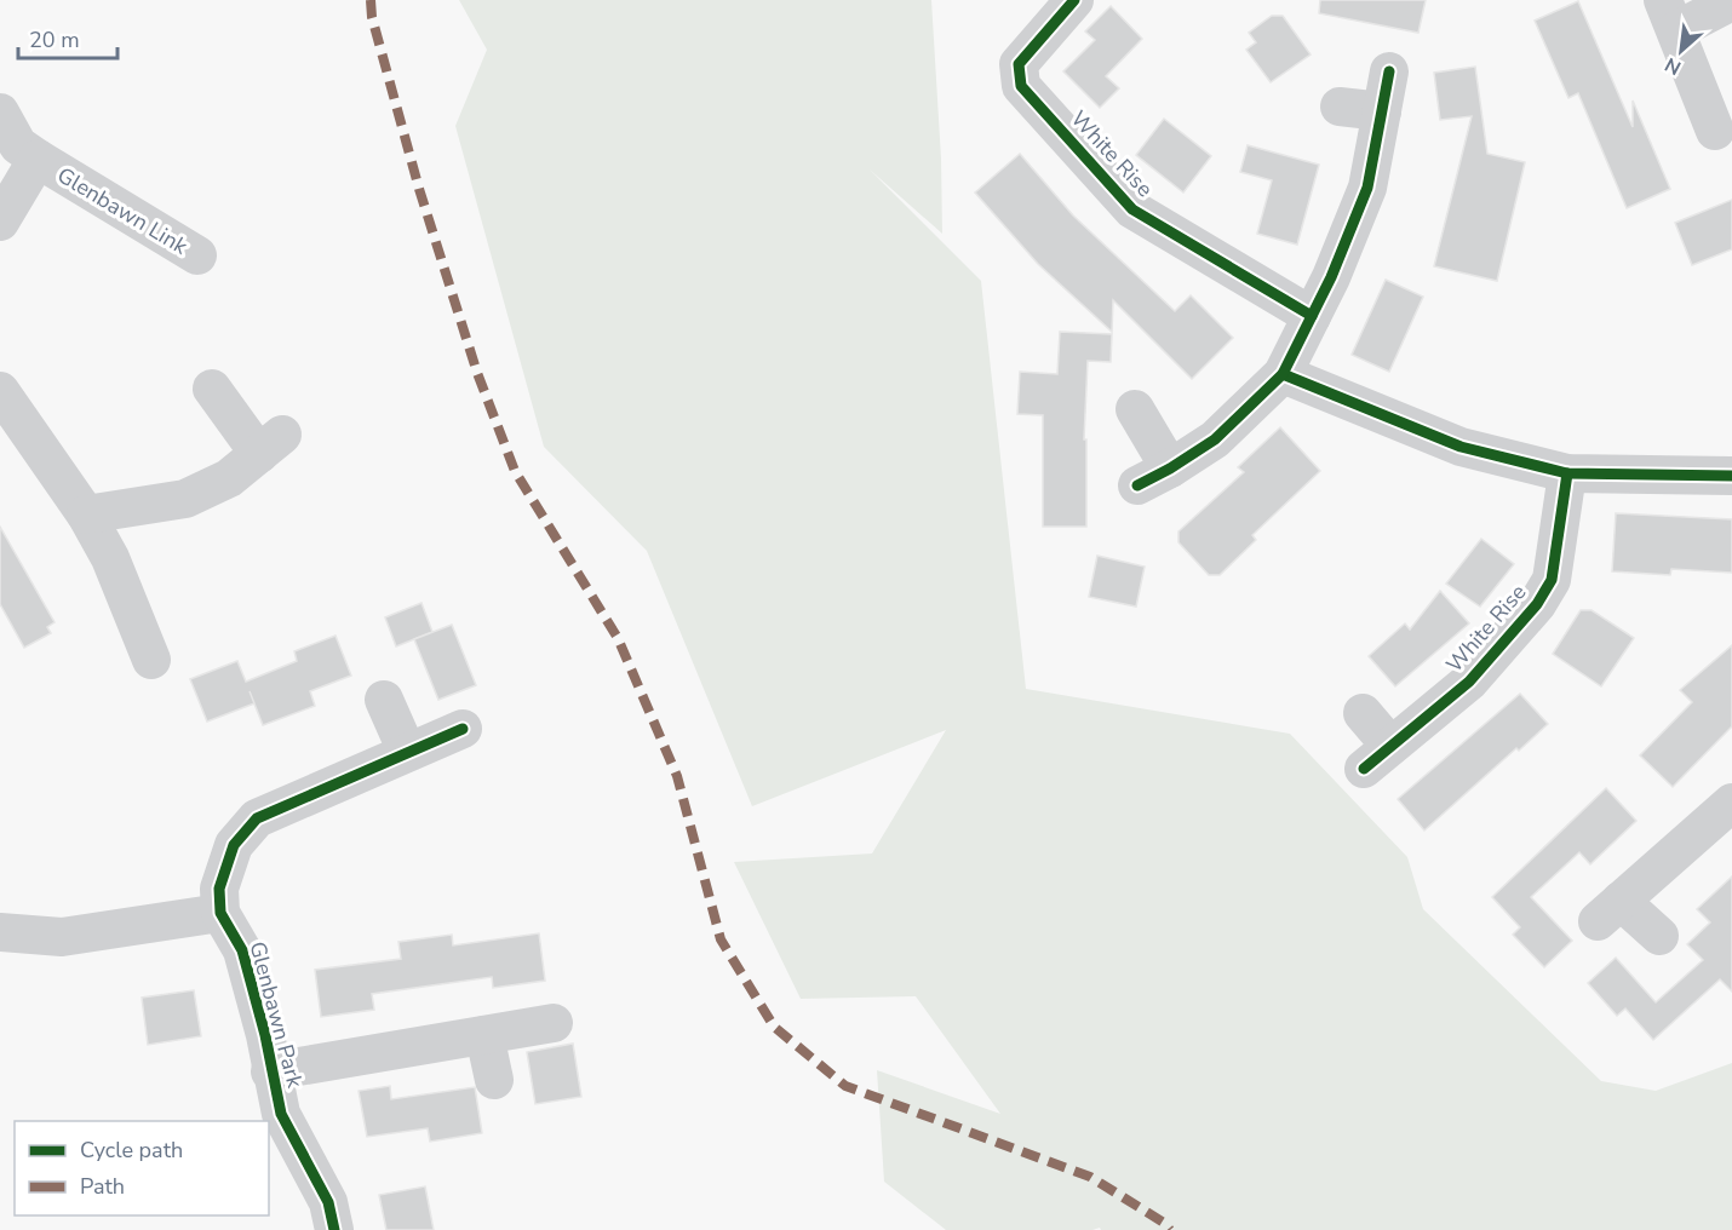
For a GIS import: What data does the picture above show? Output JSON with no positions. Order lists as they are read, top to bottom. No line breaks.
{"streets":{"street":["White Rise","Glenbawn Link","Glenbawn Park"]},"legend":["Cycle path","Path"],"scale_bar":"20 m","north":"bottom left"}
